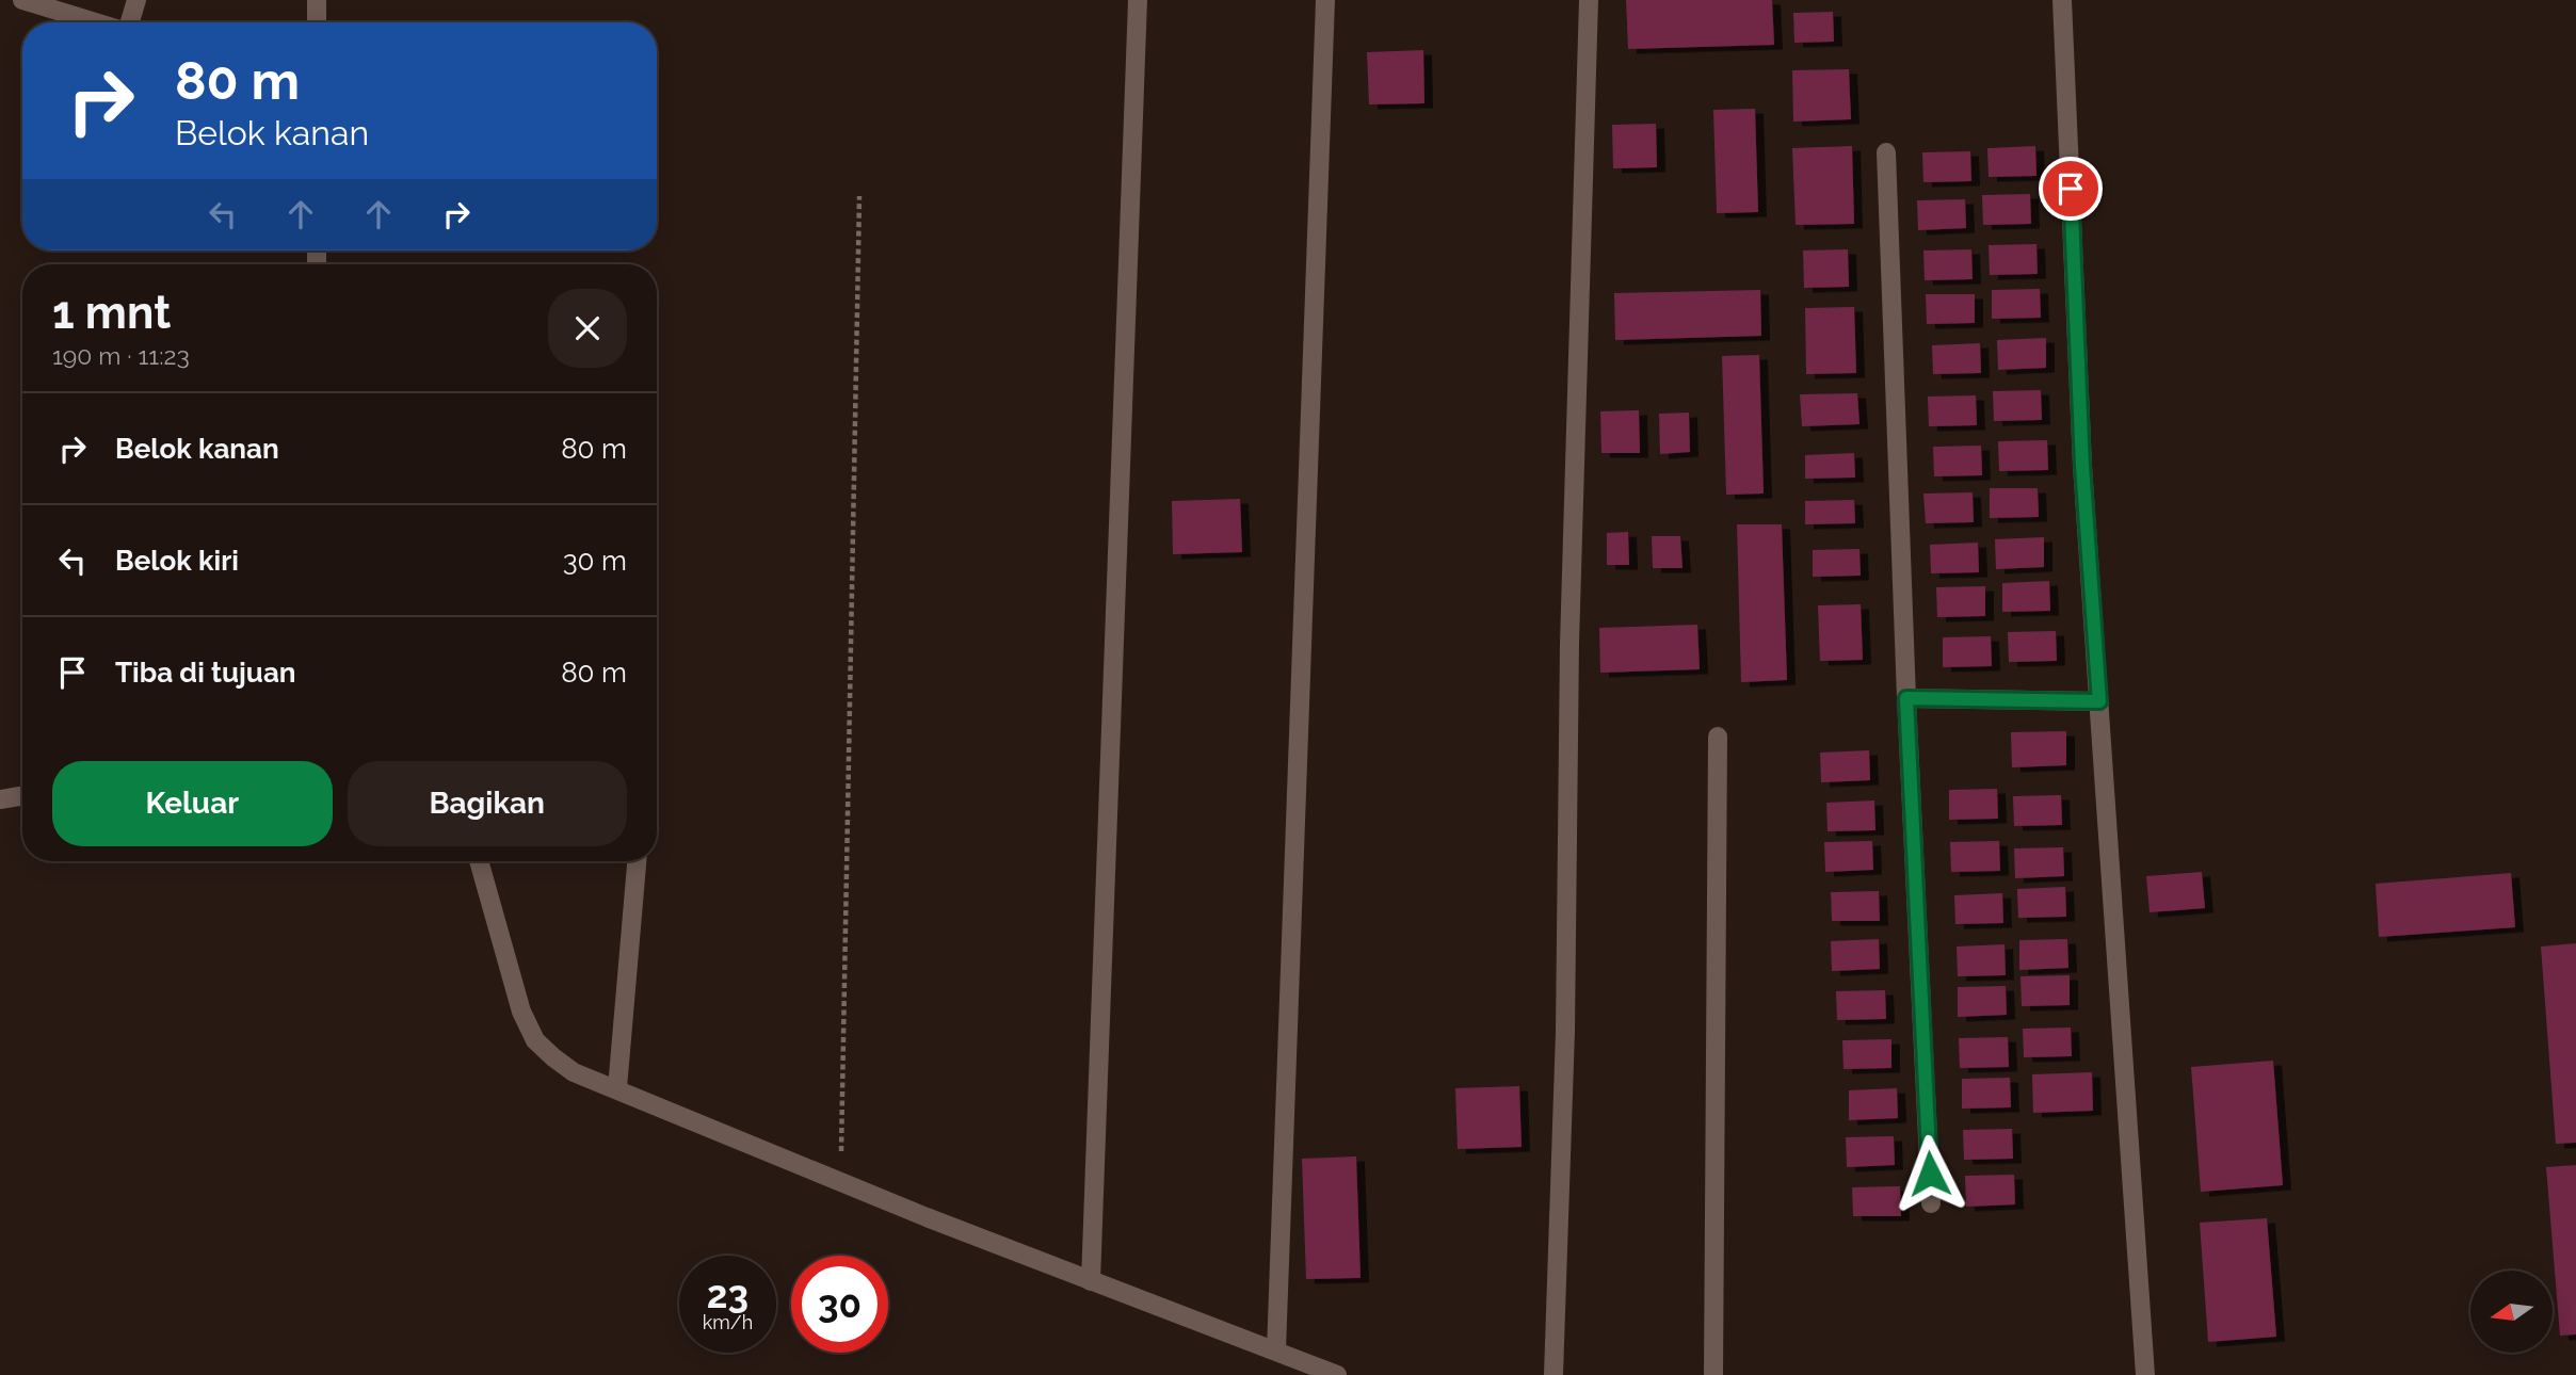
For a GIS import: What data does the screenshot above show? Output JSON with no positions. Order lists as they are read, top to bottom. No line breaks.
{"north":"left","page":{"turn":["80 m","Belok kanan"],"heading":["1 mnt","190 m · 11:23"],"list":[{"name":"Belok kanan","value":"80 m"},{"name":"Belok kiri","value":"30 m"},{"name":"Tiba di tujuan","value":"80 m"}],"buttons":["Keluar","Bagikan"],"speed":"23 km/h","limit":"30"}}
